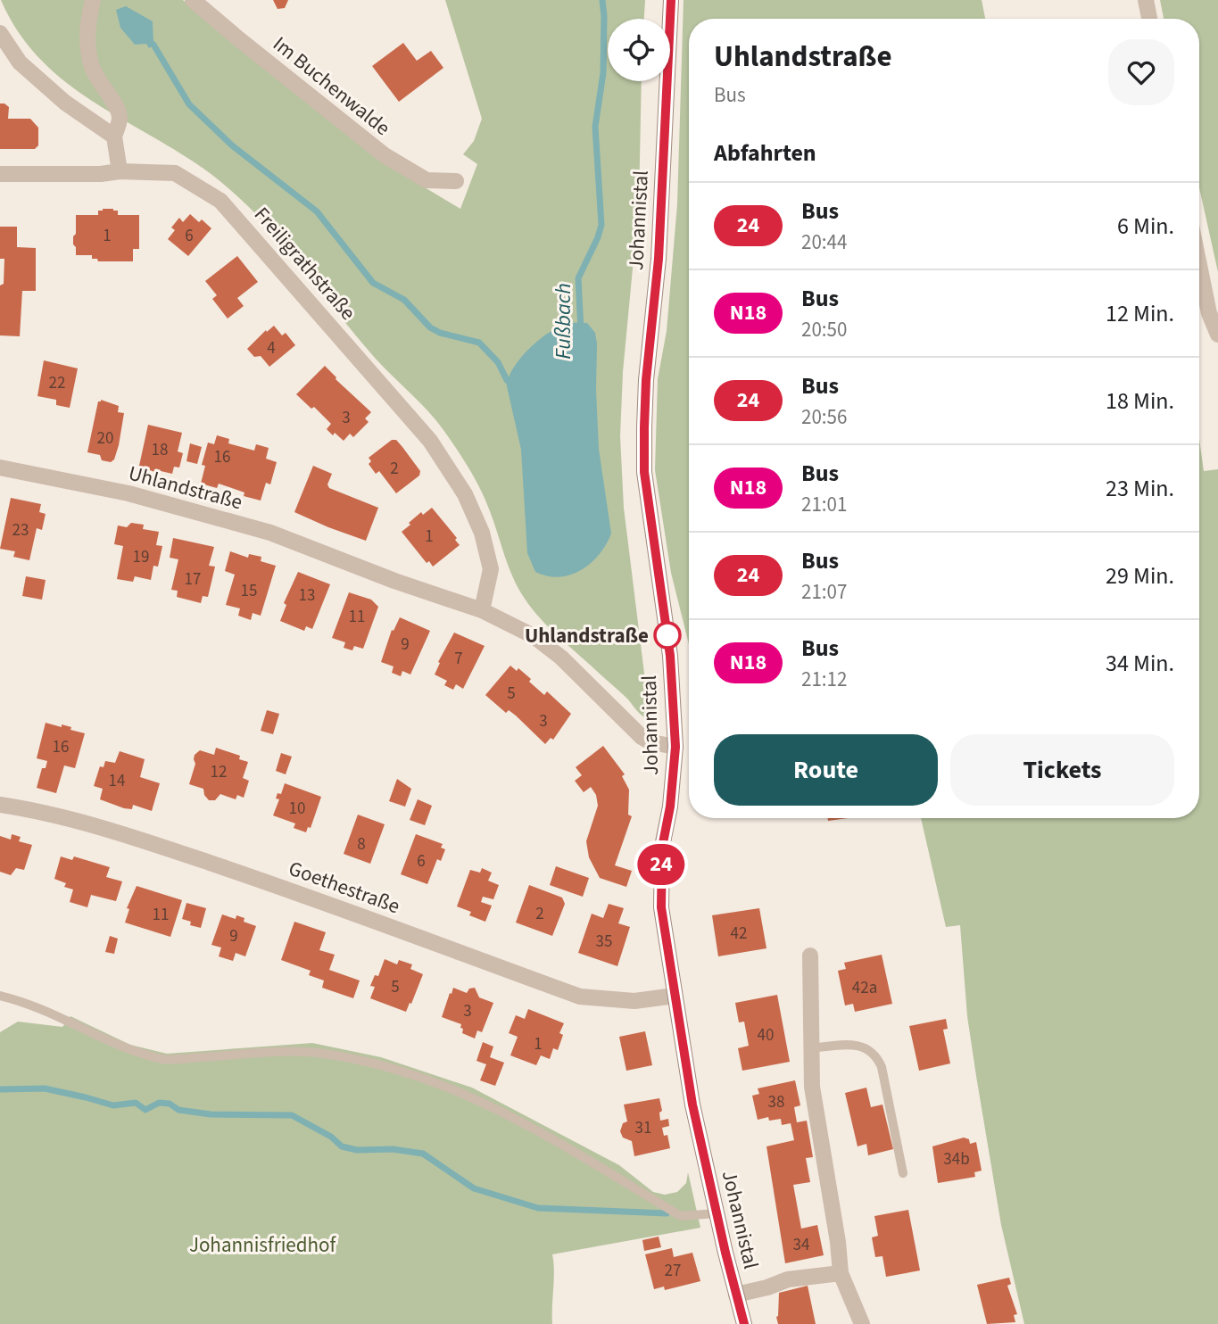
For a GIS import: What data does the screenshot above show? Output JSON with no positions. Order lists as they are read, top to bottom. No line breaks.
{"streets":{"main road":["Johannistal"],"street":["Im Buchenwalde","Freiligrathstraße","Uhlandstraße","Goethestraße"]},"crossings":[["Johannistal","Uhlandstraße"],["Johannistal","Goethestraße"],["Freiligrathstraße","Uhlandstraße"]],"water":["Fußbach"],"parks":["Johannisfriedhof"],"places":["Uhlandstraße"],"lines":["bus line 24"],"house_numbers":["1","6","4","22","3","20","18","16","2","23","1","19","17","15","13","11","9","7","5","3","16","12","14","10","8","6","2","11","42","9","35","5","42a","3","40","1","38","31","34b","34","27"],"page":{"on_map":"24","heading":[["Uhlandstraße","Bus"],"Abfahrten"],"list":[{"mark":"24","name":"Bus","note":"20:44","value":"6 Min."},{"mark":"N18","name":"Bus","note":"20:50","value":"12 Min."},{"mark":"24","name":"Bus","note":"20:56","value":"18 Min."},{"mark":"N18","name":"Bus","note":"21:01","value":"23 Min."},{"mark":"24","name":"Bus","note":"21:07","value":"29 Min."},{"mark":"N18","name":"Bus","note":"21:12","value":"34 Min."}],"buttons":["Route","Tickets"]}}
